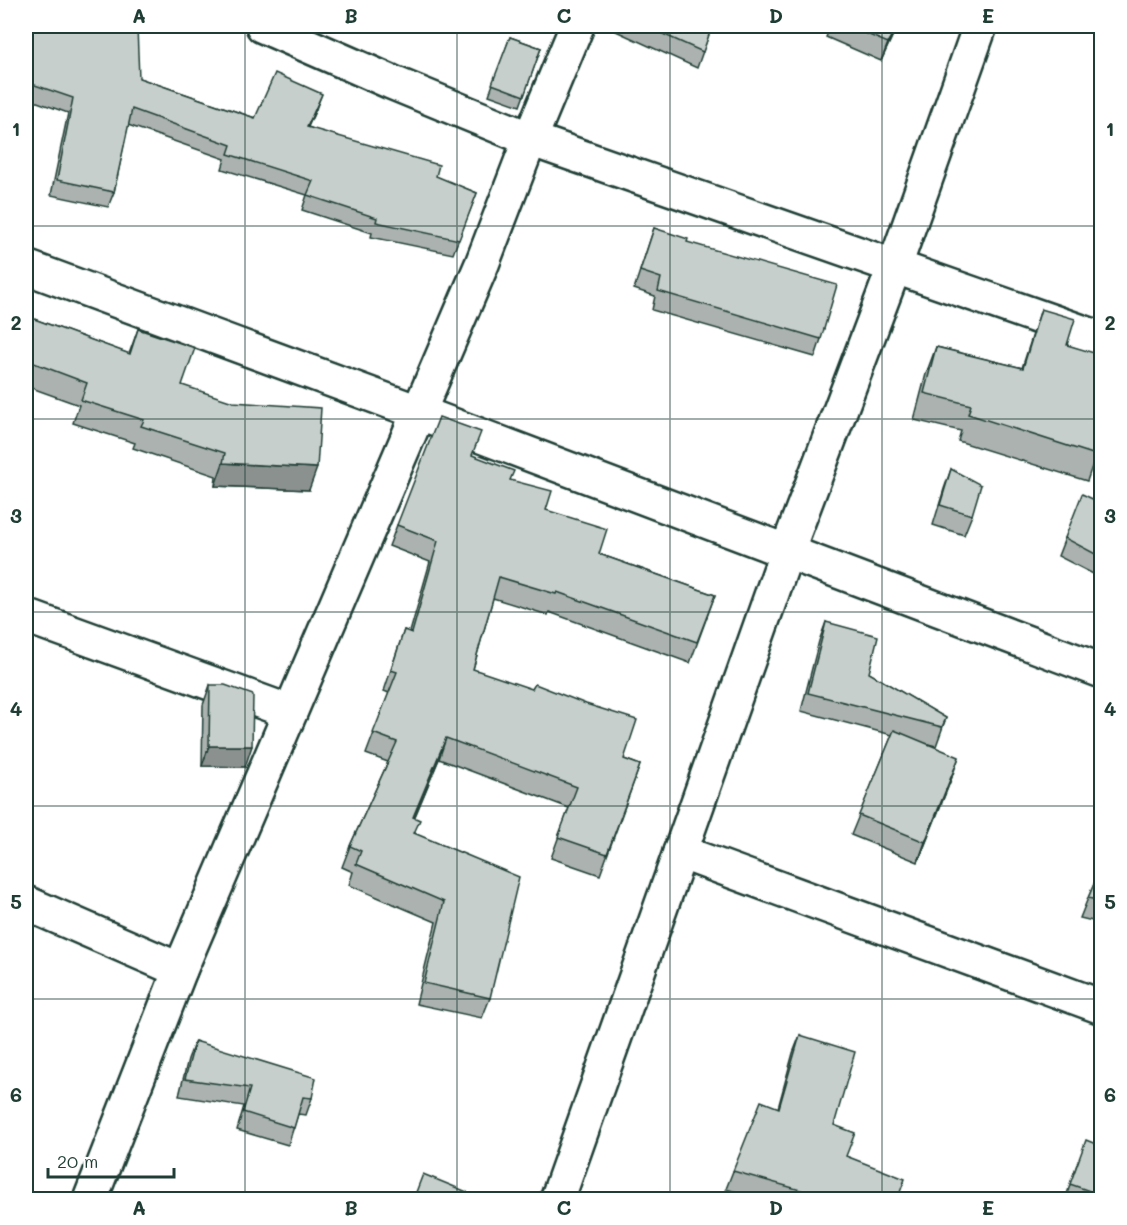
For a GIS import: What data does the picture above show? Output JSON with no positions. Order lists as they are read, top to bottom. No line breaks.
{"scale_bar":"20 m","grid":{"columns":["A","B","C","D","E"],"rows":["1","2","3","4","5","6"]}}
